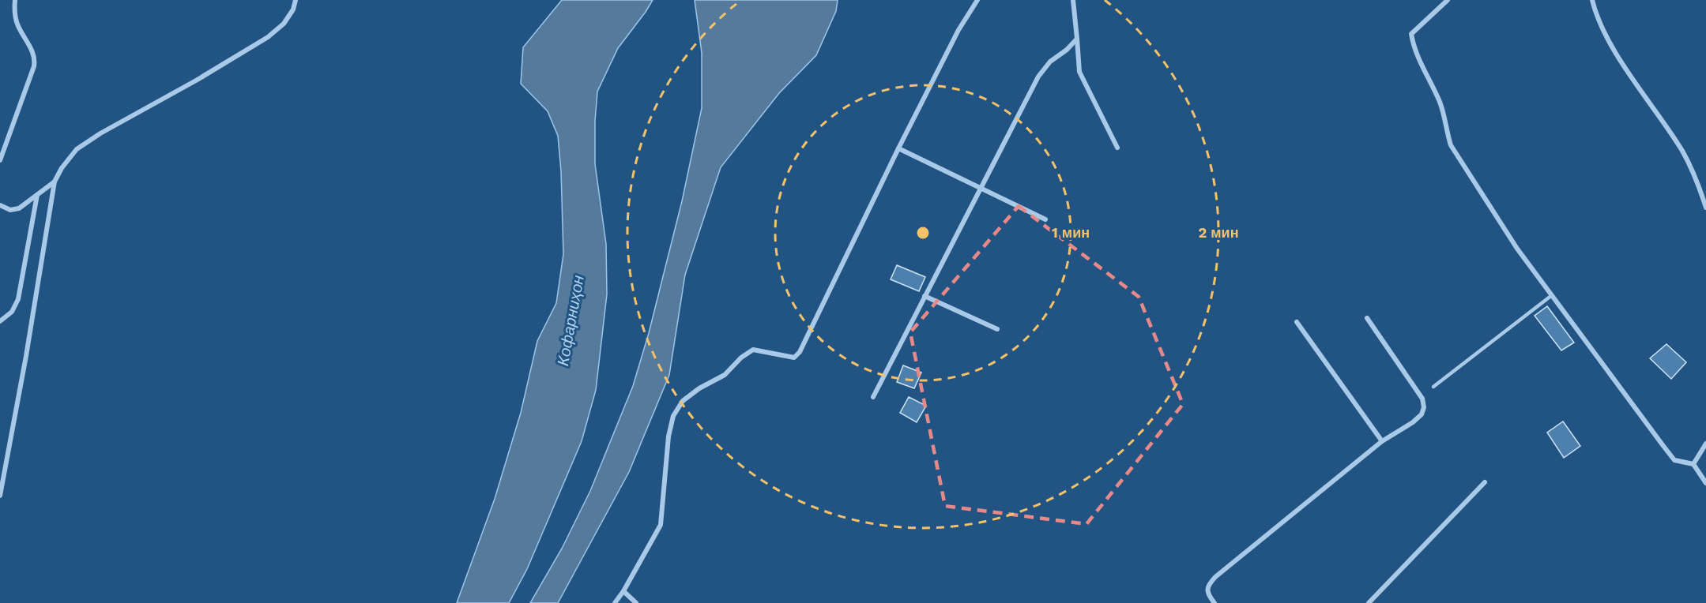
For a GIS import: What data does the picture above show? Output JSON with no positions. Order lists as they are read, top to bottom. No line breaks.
{"water":["Кофарниҳон"],"rings":["1 мин","2 мин"]}
